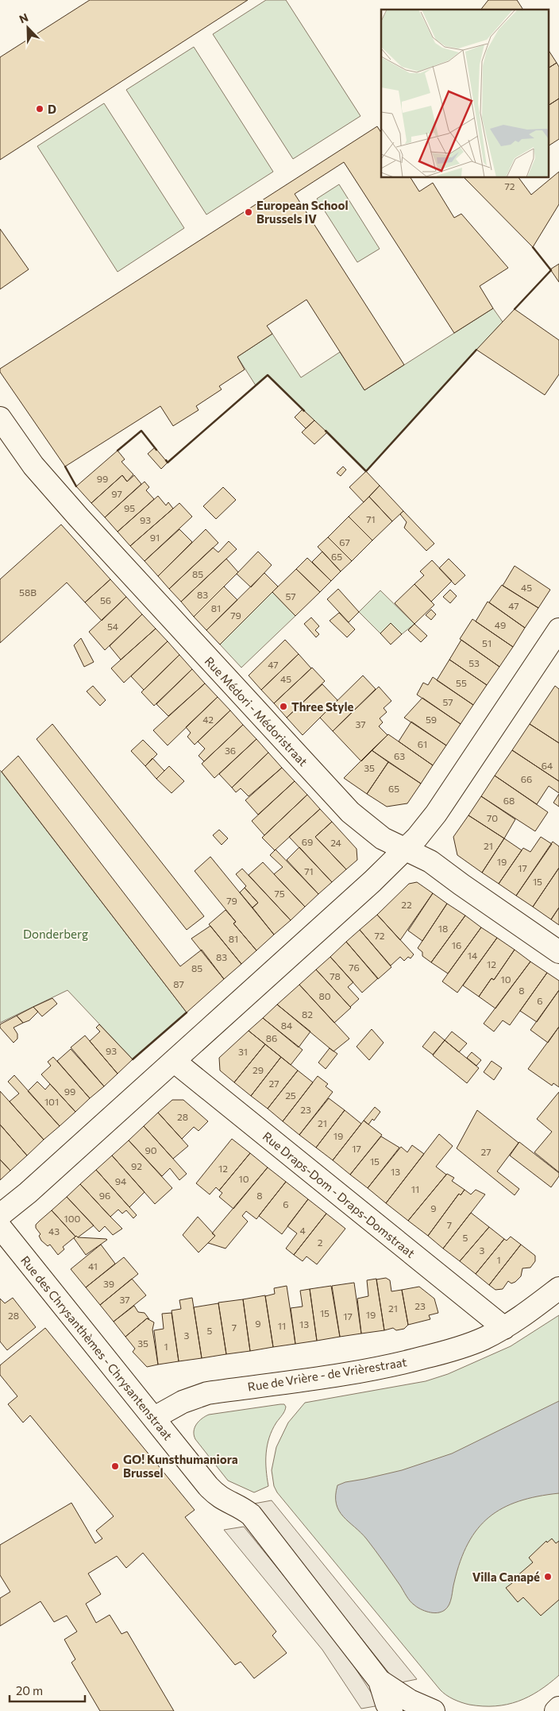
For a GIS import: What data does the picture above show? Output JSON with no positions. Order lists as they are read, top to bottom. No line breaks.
{"streets":{"street":["Rue Médori - Médoristraat","Rue Draps-Dom - Draps-Domstraat","Rue des Chrysanthèmes - Chrysantenstraat","Rue de Vrière - de Vrièrestraat"]},"crossings":[["Rue Draps-Dom - Draps-Domstraat","Rue de Vrière - de Vrièrestraat"],["Rue des Chrysanthèmes - Chrysantenstraat","Rue de Vrière - de Vrièrestraat"]],"parks":["Donderberg"],"places":["D","European School Brussels IV","Three Style","GO! Kunsthumaniora Brussel","Villa Canapé"],"house_numbers":["72","99","97","95","71","93","91","67","65","85","45","58B","83","57","56","47","81","79","49","54","51","53","47","45","55","57","42","59","37","61","36","63","64","35","66","65","68","70","69","24","21","19","17","71","15","75","79","22","18","72","81","16","14","83","12","76","85","78","10","87","8","80","6","82","84","86","93","31","29","27","99","25","101","23","28","21","19","17","90","27","15","92","12","13","10","94","11","96","8","6","9","100","7","4","43","5","2","3","1","41","39","37","23","21","15","19","28","17","9","13","11","7","5","3","35","1"],"scale_bar":"20 m","north":"top left"}
